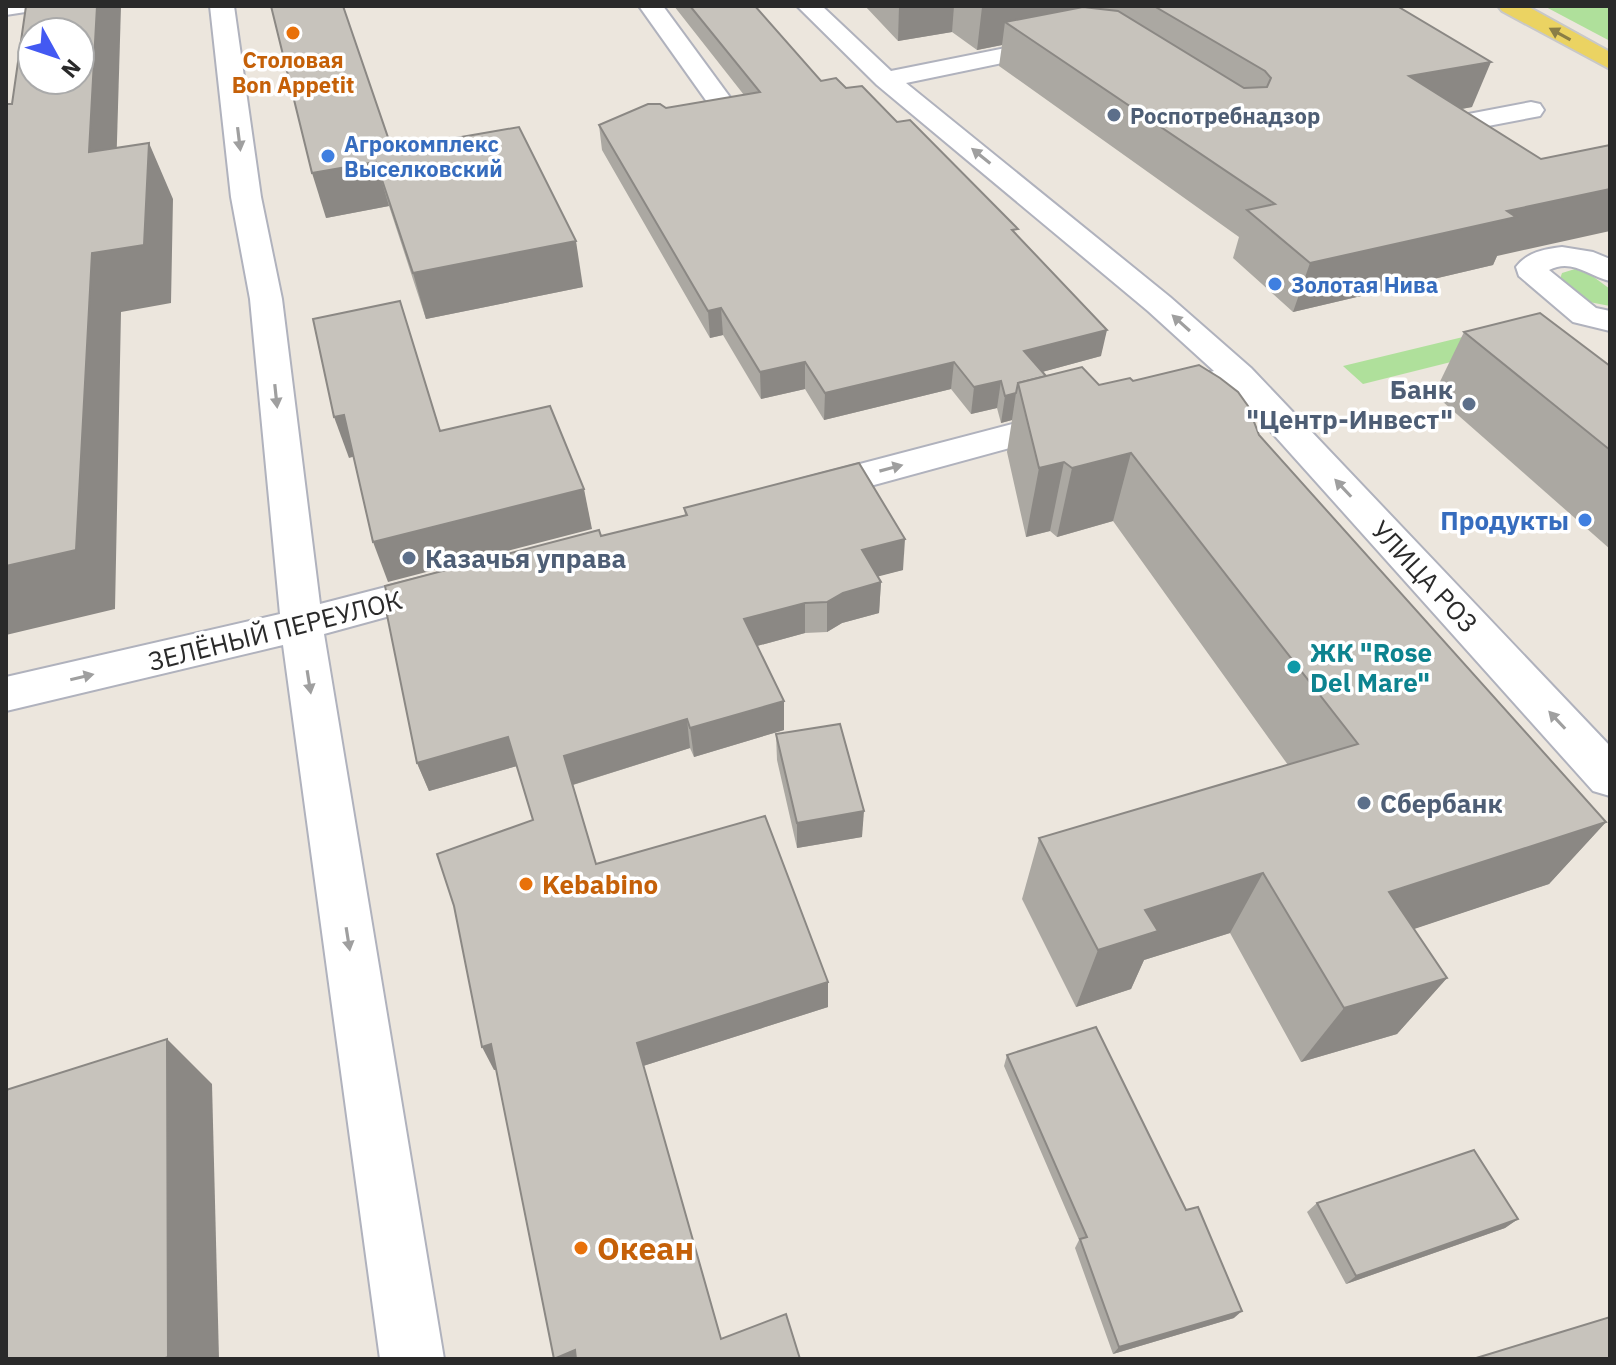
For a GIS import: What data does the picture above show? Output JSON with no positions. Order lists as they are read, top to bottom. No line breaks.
{"streets":{"street":["УЛИЦА РОЗ","ЗЕЛЁНЫЙ ПЕРЕУЛОК"]},"one_way":["УЛИЦА РОЗ","ЗЕЛЁНЫЙ ПЕРЕУЛОК"],"places":["Столовая Bon Appetit","Роспотребнадзор","Агрокомплекс Выселковский","Золотая Нива","Банк \"Центр-Инвест\"","Продукты","Казачья управа","ЖК \"Rose Del Mare\"","Сбербанк","Kebabino","Океан"],"north":"bottom right"}
